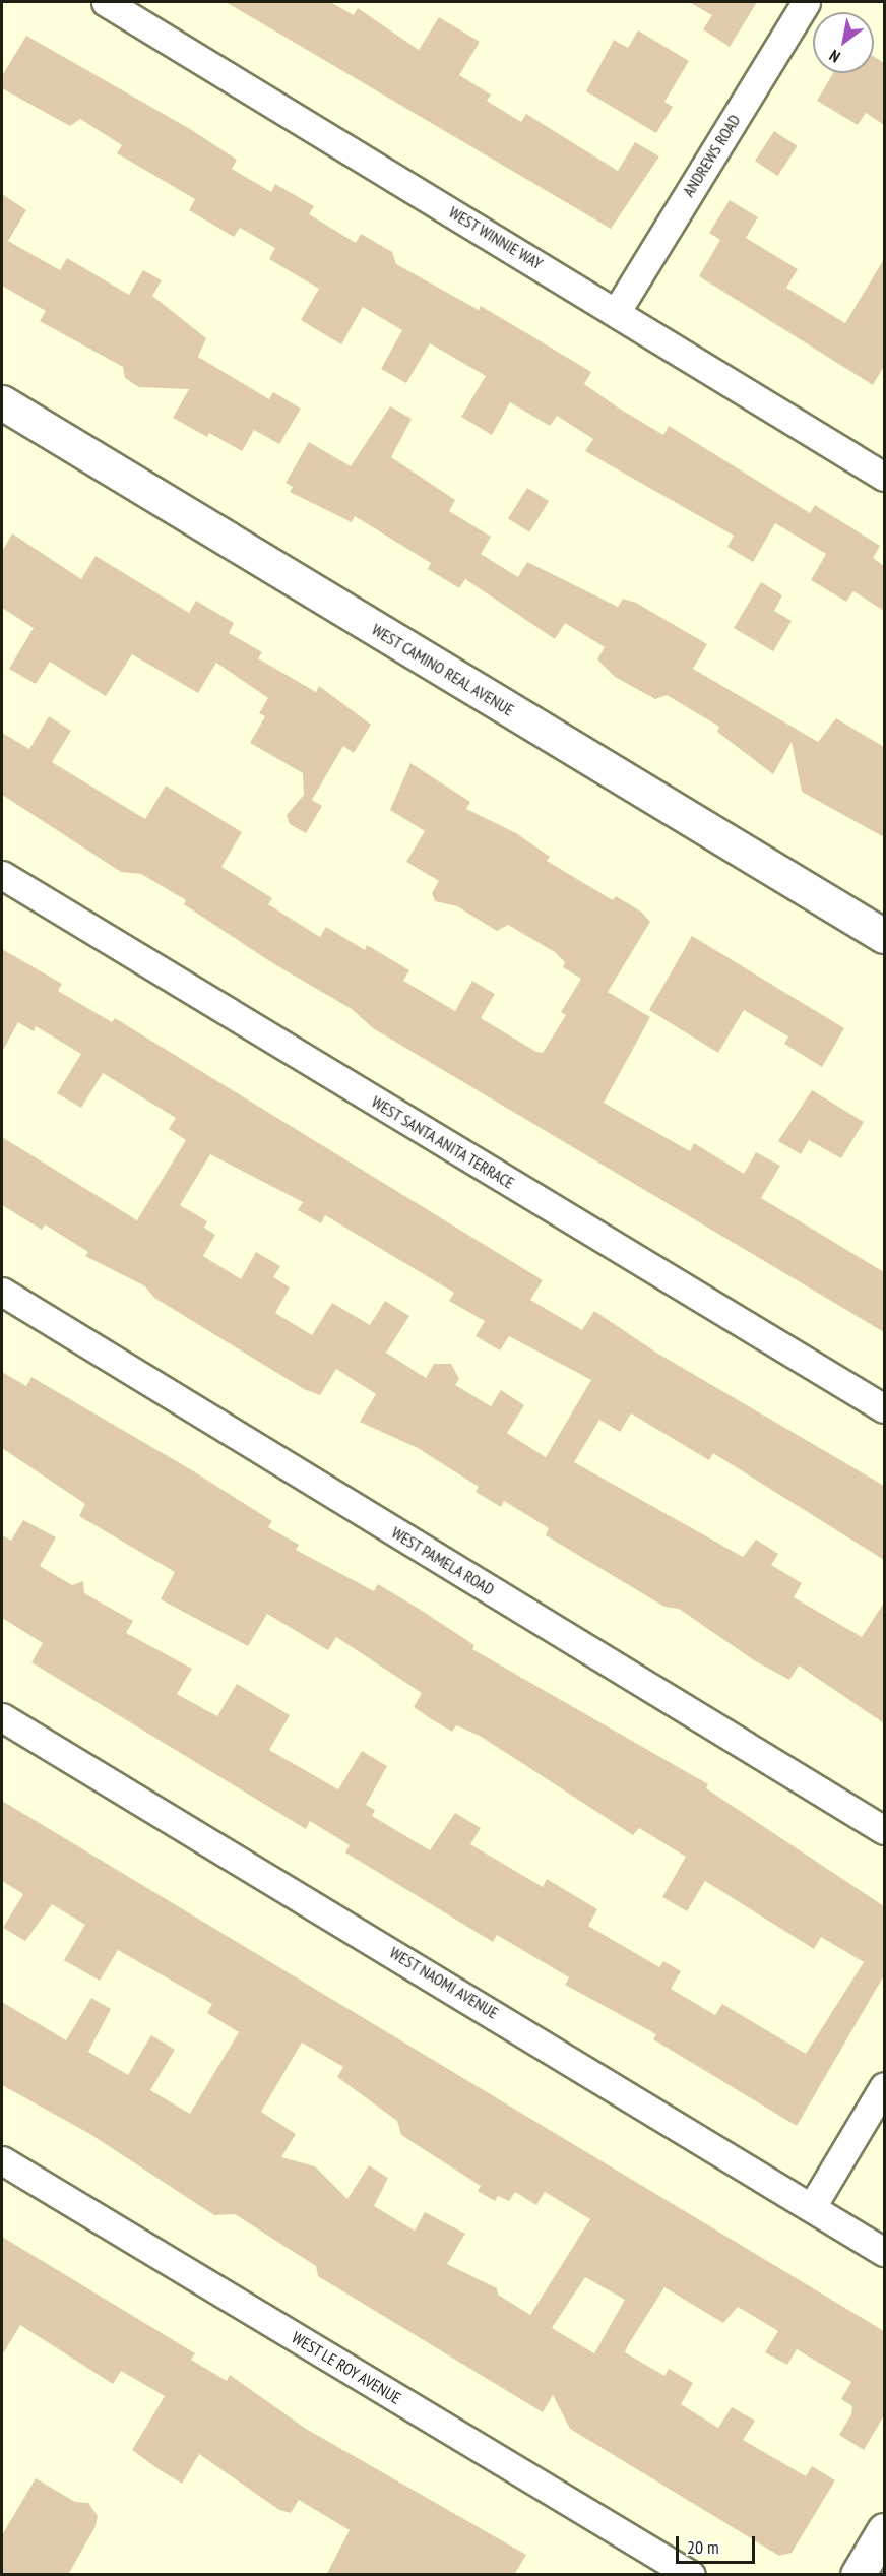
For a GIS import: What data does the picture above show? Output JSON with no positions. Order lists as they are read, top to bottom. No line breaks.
{"streets":{"street":["ANDREWS ROAD","WEST WINNIE WAY","WEST CAMINO REAL AVENUE","WEST SANTA ANITA TERRACE","WEST PAMELA ROAD","WEST NAOMI AVENUE","WEST LE ROY AVENUE"]},"crossings":[["ANDREWS ROAD","WEST WINNIE WAY"]],"scale_bar":"20 m","north":"bottom left"}
